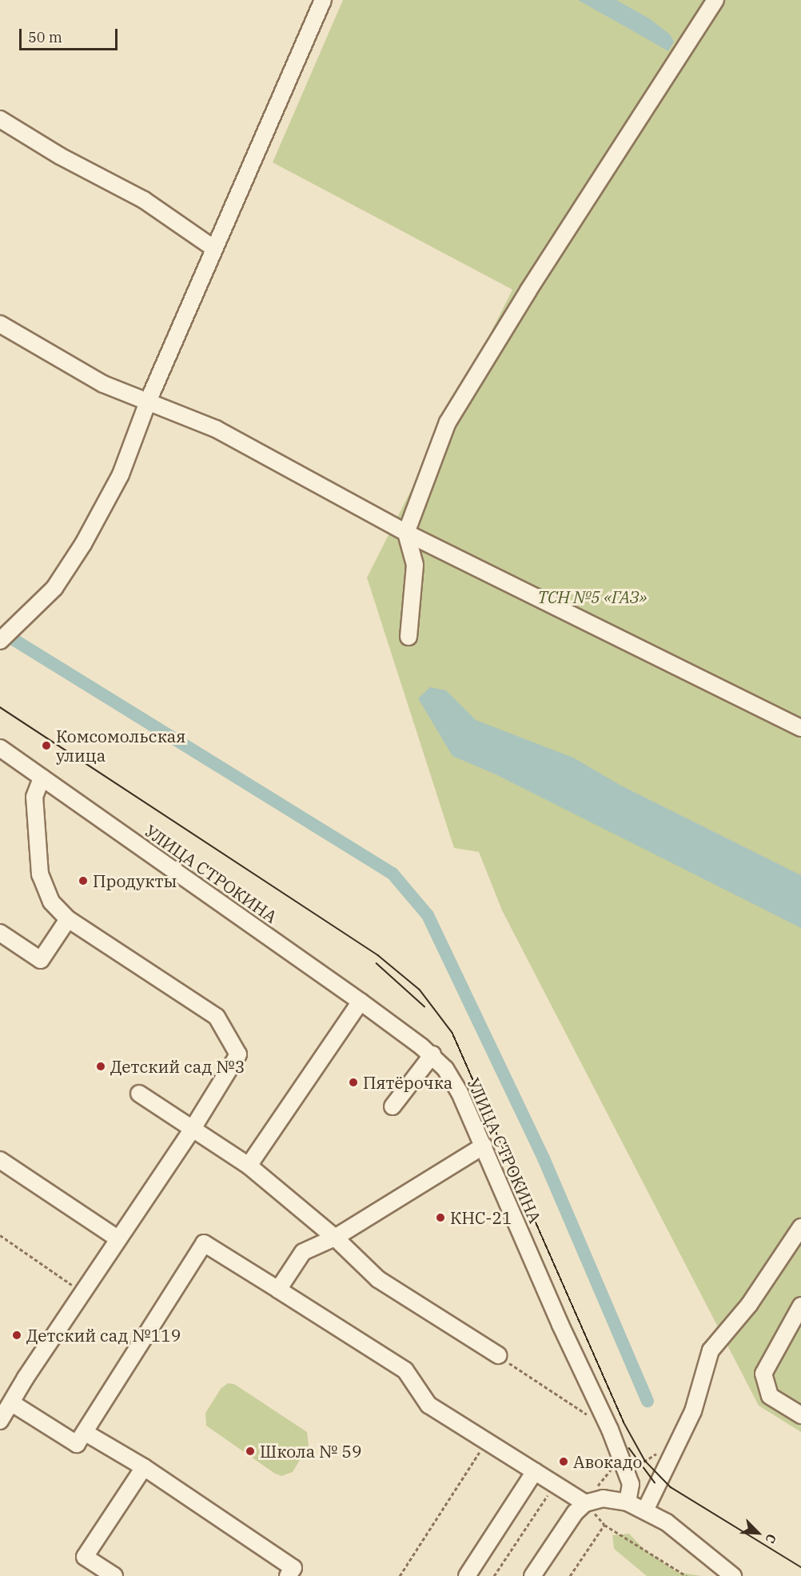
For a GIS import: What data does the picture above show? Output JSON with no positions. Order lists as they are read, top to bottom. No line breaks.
{"streets":{"street":["УЛИЦА СТРОКИНА"]},"parks":["ТСН №5 «ГАЗ»"],"places":["Комсомольская улица","Продукты","Детский сад №3","Пятёрочка","КНС-21","Детский сад №119","Школа № 59","Авокадо"],"scale_bar":"50 m","north":"bottom right"}
